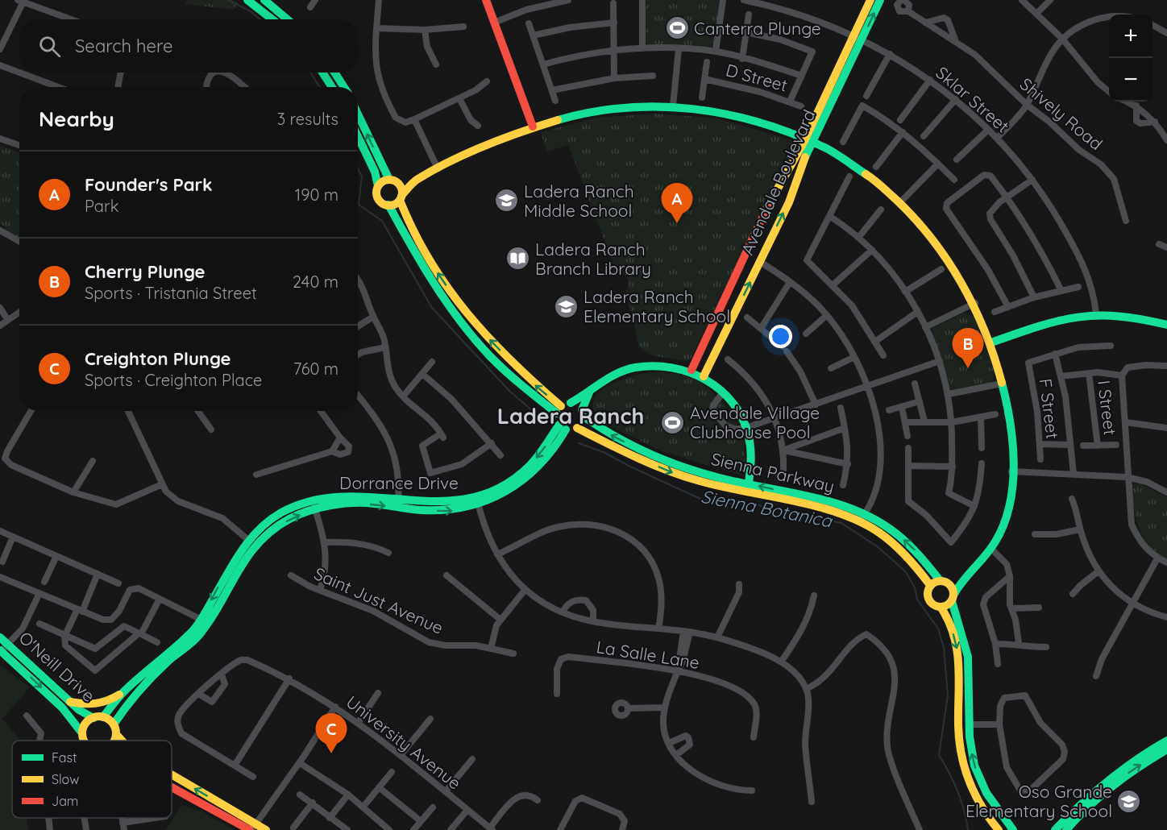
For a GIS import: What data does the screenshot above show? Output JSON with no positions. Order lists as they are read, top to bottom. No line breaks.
{"streets":{"street":["D Street","Sklar Street","Shively Road","Avendale Boulevard","I Street","F Street","Sienna Parkway","Dorrance Drive","Saint Just Avenue","La Salle Lane","O'Neill Drive","University Avenue"]},"crossings":[["Sklar Street","Avendale Boulevard"],["Sienna Parkway","Dorrance Drive"],["Dorrance Drive","O'Neill Drive"]],"districts":["Ladera Ranch"],"water":["Sienna Botanica"],"places":{"sports":["Canterra Plunge","Avendale Village Clubhouse Pool"],"school or university":["Ladera Ranch Middle School","Ladera Ranch Elementary School","Oso Grande Elementary School"],"library":["Ladera Ranch Branch Library"]},"legend":["Fast","Slow","Jam"],"page":{"map_buttons":["+","−"],"search":"Search here","heading":["Nearby","3 results"],"list":[{"mark":"A","name":"Founder's Park","note":"Park","value":"190 m"},{"mark":"B","name":"Cherry Plunge","note":"Sports · Tristania Street","value":"240 m"},{"mark":"C","name":"Creighton Plunge","note":"Sports · Creighton Place","value":"760 m"}],"pins":["A","B","C"]}}
